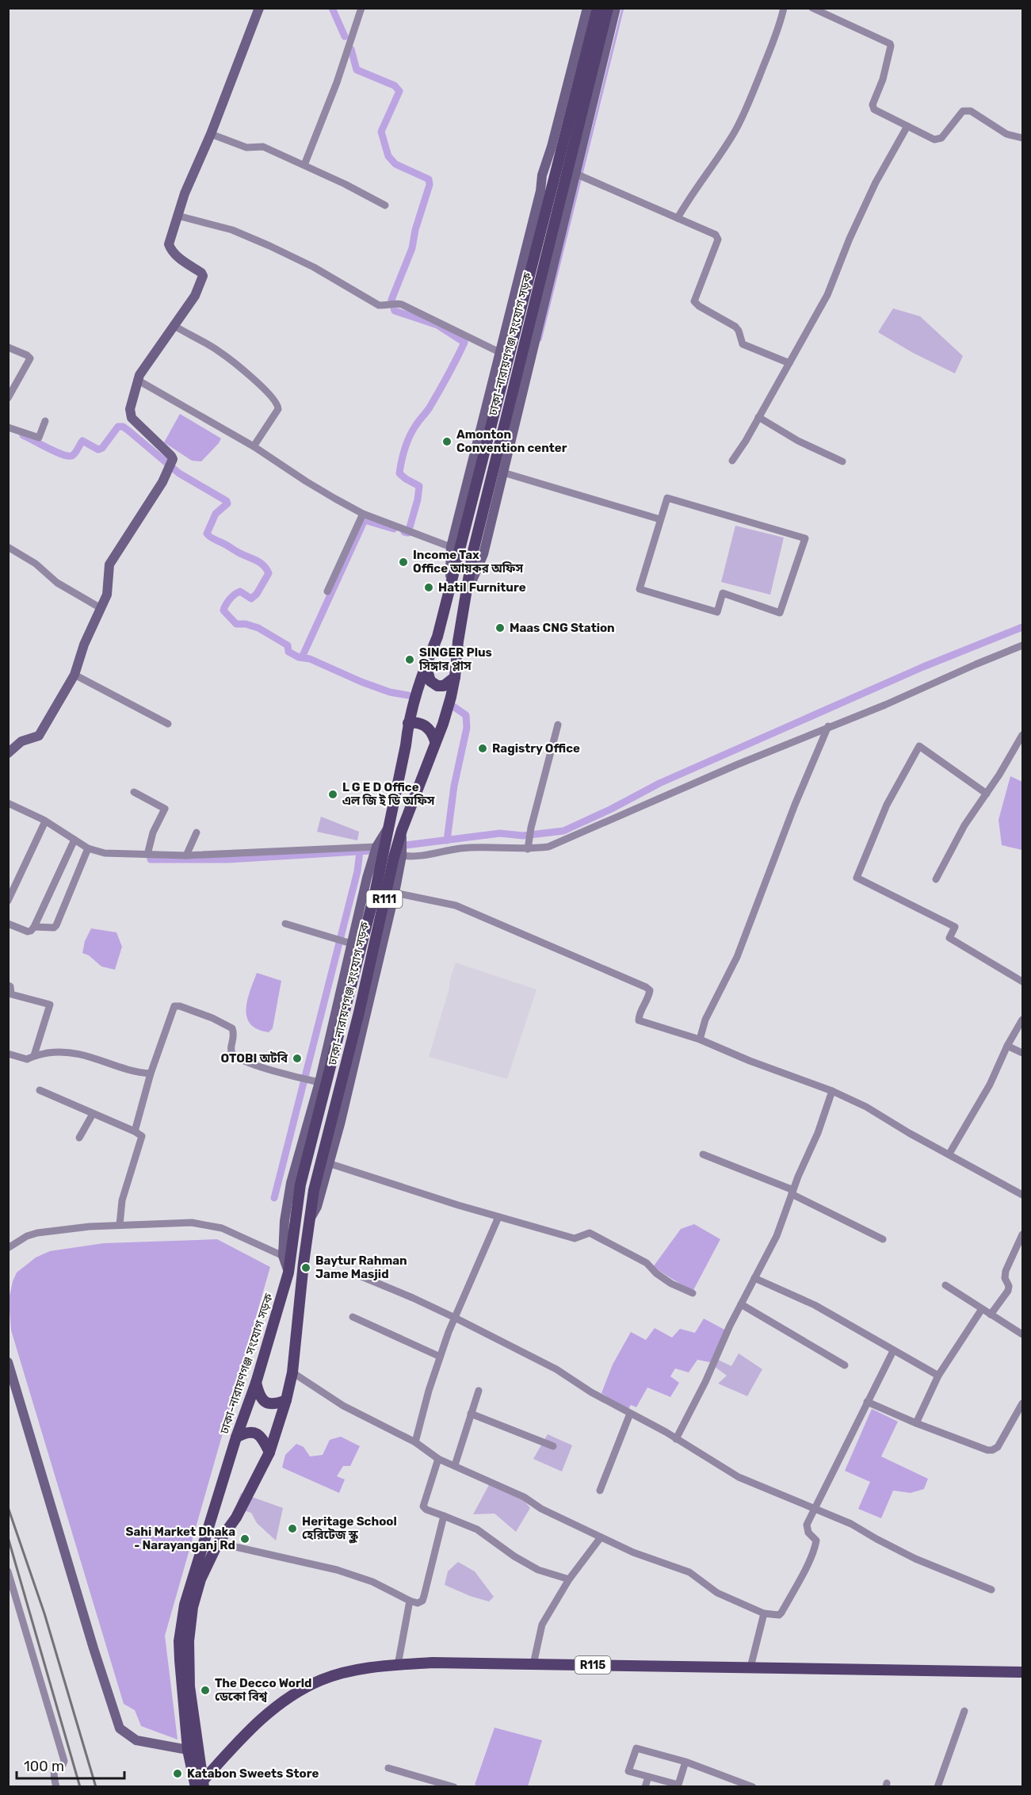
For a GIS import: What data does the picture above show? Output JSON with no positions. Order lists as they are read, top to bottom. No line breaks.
{"streets":{"main road":["ঢাকা-নারায়ণগঞ্জ সংযোগ সড়ক","R111","R115"]},"crossings":[["ঢাকা-নারায়ণগঞ্জ সংযোগ সড়ক","R115"]],"places":["Amonton Convention center","Income Tax Office আয়কর অফিস","Hatil Furniture","Maas CNG Station","SINGER Plus সিঙ্গার প্লাস","Ragistry Office","L G E D Office এল জি ই ডি অফিস","OTOBI অটবি","Baytur Rahman Jame Masjid","Heritage School হেরিটেজ স্কুল","Sahi Market Dhaka - Narayanganj Rd","The Decco World ডেকো বিশ্ব","Katabon Sweets Store"],"scale_bar":"100 m"}
